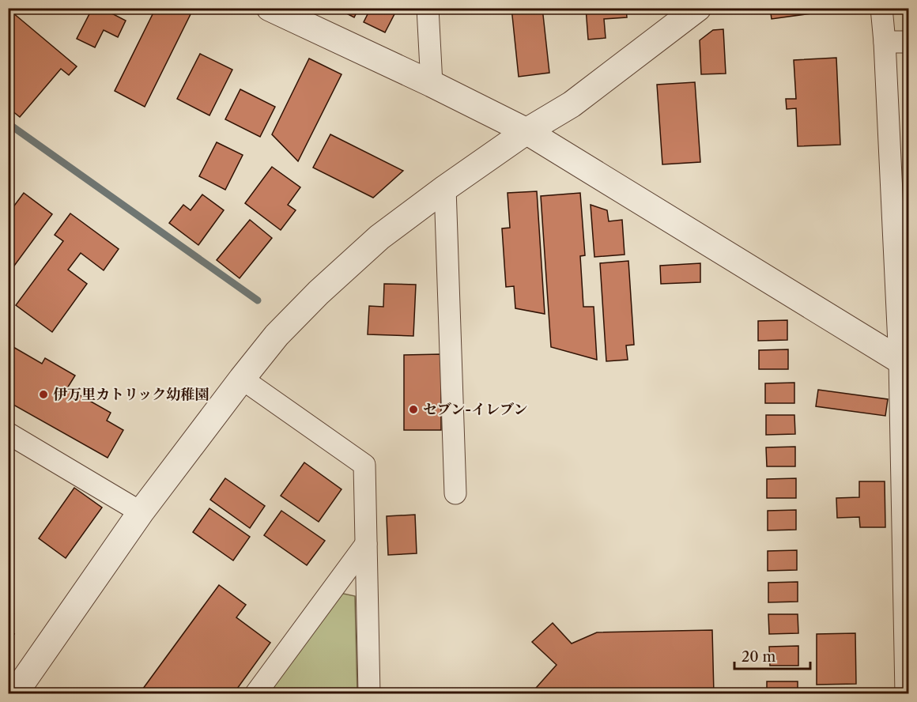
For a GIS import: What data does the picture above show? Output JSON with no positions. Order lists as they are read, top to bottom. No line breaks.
{"places":["伊万里カトリック幼稚園","セブン-イレブン"],"scale_bar":"20 m"}
